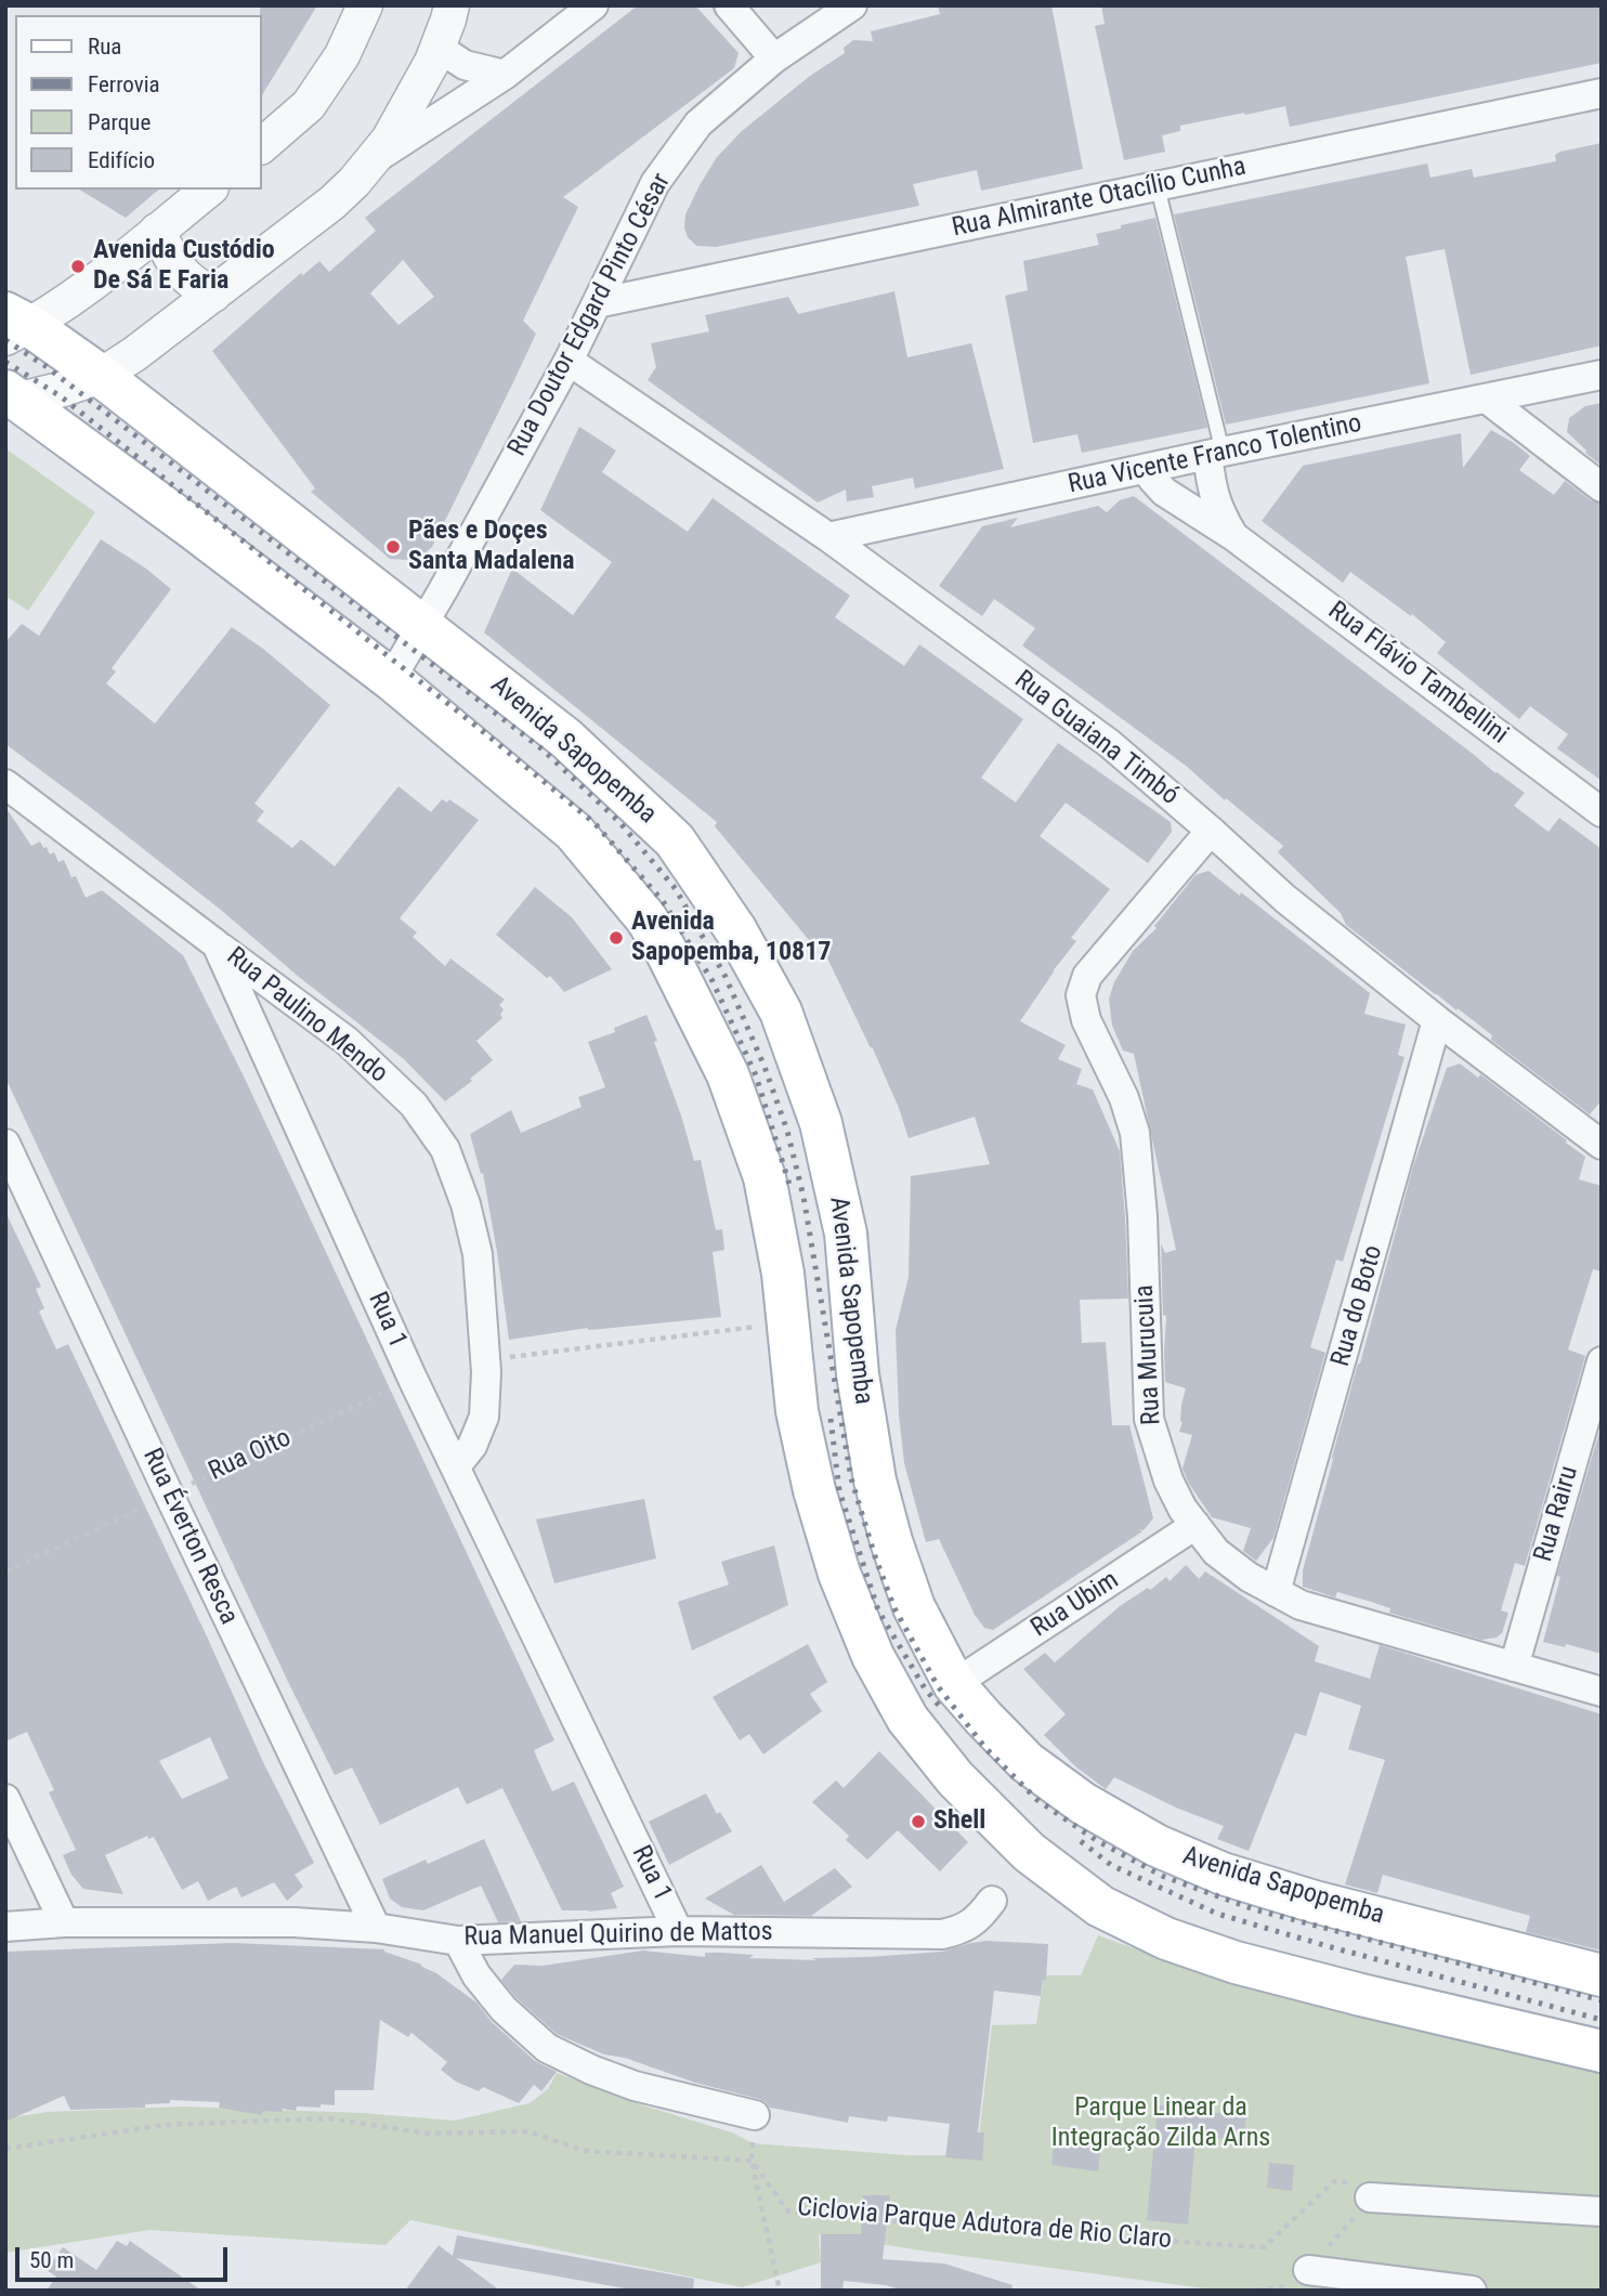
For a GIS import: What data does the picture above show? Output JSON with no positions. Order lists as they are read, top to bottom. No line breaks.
{"streets":{"main road":["Avenida Sapopemba"],"street":["Rua Almirante Otacílio Cunha","Rua Doutor Edgard Pinto César","Rua Vicente Franco Tolentino","Rua Flávio Tambellini","Rua Guaiana Timbó","Rua Paulino Mendo","Rua do Boto","Rua 1","Rua Murucuia","Rua Rairu","Rua Éverton Resca","Rua Ubim","Rua Manuel Quirino de Mattos"],"path":["Rua Oito","Ciclovia Parque Adutora de Rio Claro"]},"crossings":[["Rua Almirante Otacílio Cunha","Rua Doutor Edgard Pinto César"],["Rua Doutor Edgard Pinto César","Rua Guaiana Timbó"],["Rua Doutor Edgard Pinto César","Avenida Sapopemba"],["Rua Vicente Franco Tolentino","Rua Flávio Tambellini"],["Rua Vicente Franco Tolentino","Rua Guaiana Timbó"],["Rua Guaiana Timbó","Rua do Boto"],["Rua Guaiana Timbó","Rua Murucuia"],["Avenida Sapopemba","Rua Ubim"],["Rua Paulino Mendo","Rua 1"],["Rua do Boto","Rua Murucuia"],["Rua 1","Rua Oito"],["Rua 1","Rua Manuel Quirino de Mattos"],["Rua Murucuia","Rua Rairu"],["Rua Murucuia","Rua Ubim"],["Rua Oito","Rua Éverton Resca"],["Rua Éverton Resca","Rua Manuel Quirino de Mattos"]],"parks":["Parque Linear da Integração Zilda Arns"],"places":["Avenida Custódio De Sá E Faria","Pães e Doçes Santa Madalena","Avenida Sapopemba, 10817","Shell"],"legend":["Rua","Ferrovia","Parque","Edifício"],"scale_bar":"50 m"}
